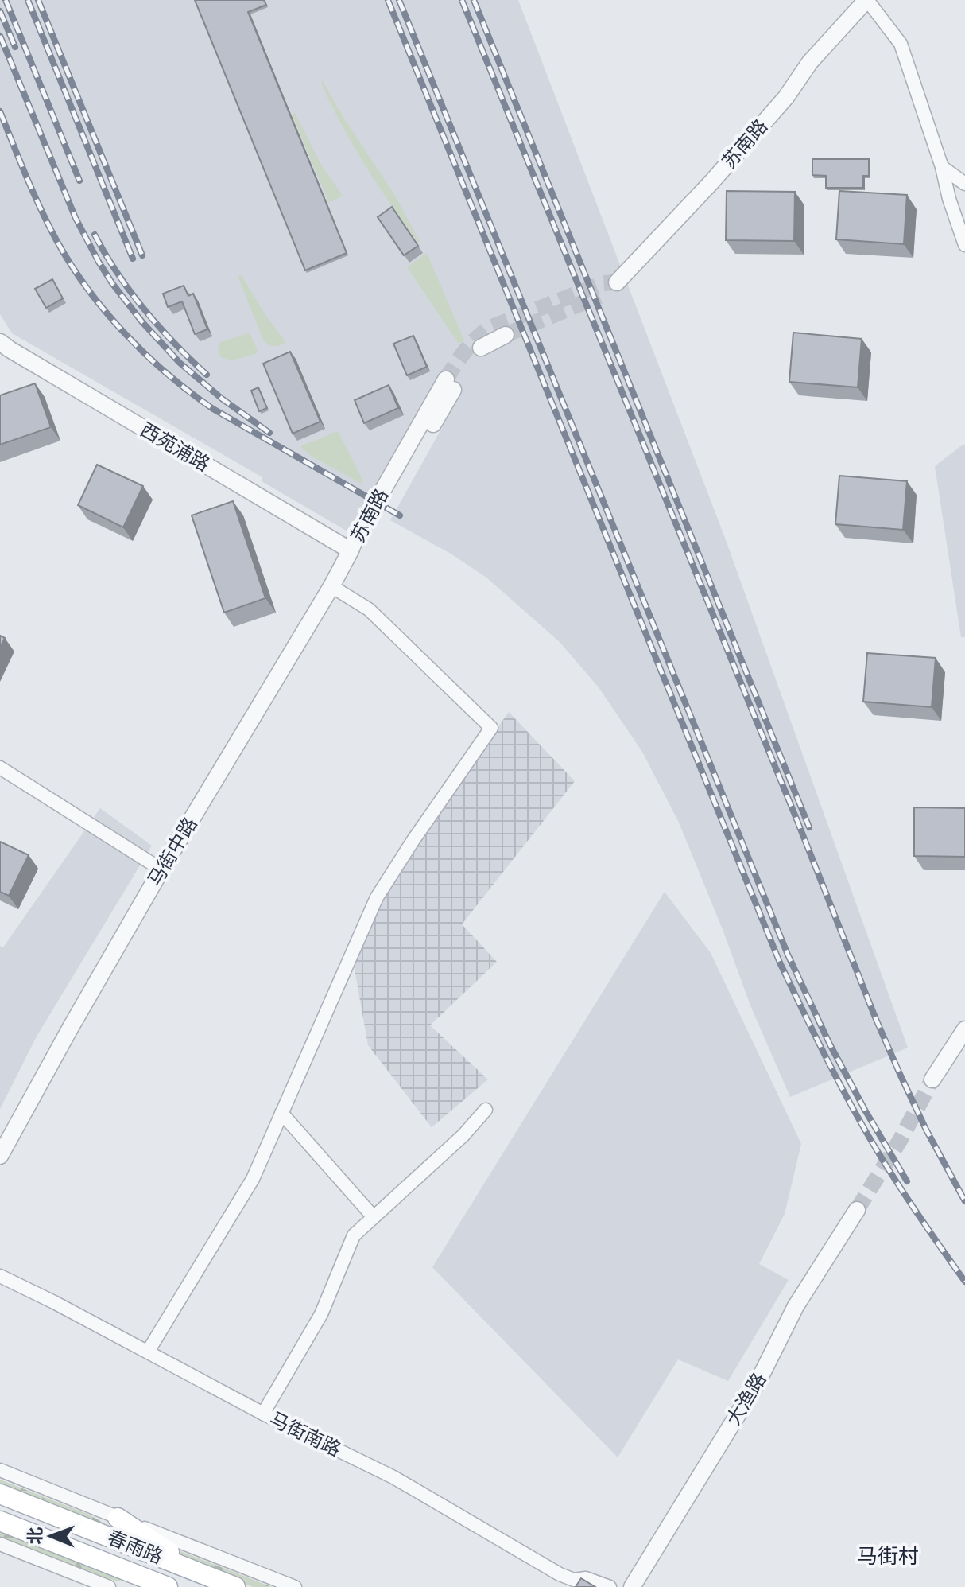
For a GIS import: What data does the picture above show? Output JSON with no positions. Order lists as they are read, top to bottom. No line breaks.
{"streets":{"main road":["春雨路"],"street":["苏南路","西苑浦路","马街中路","大渔路","马街南路"]},"crossings":[["苏南路","西苑浦路"],["苏南路","马街中路"],["西苑浦路","马街中路"]],"districts":["马街村"],"north":"left"}
